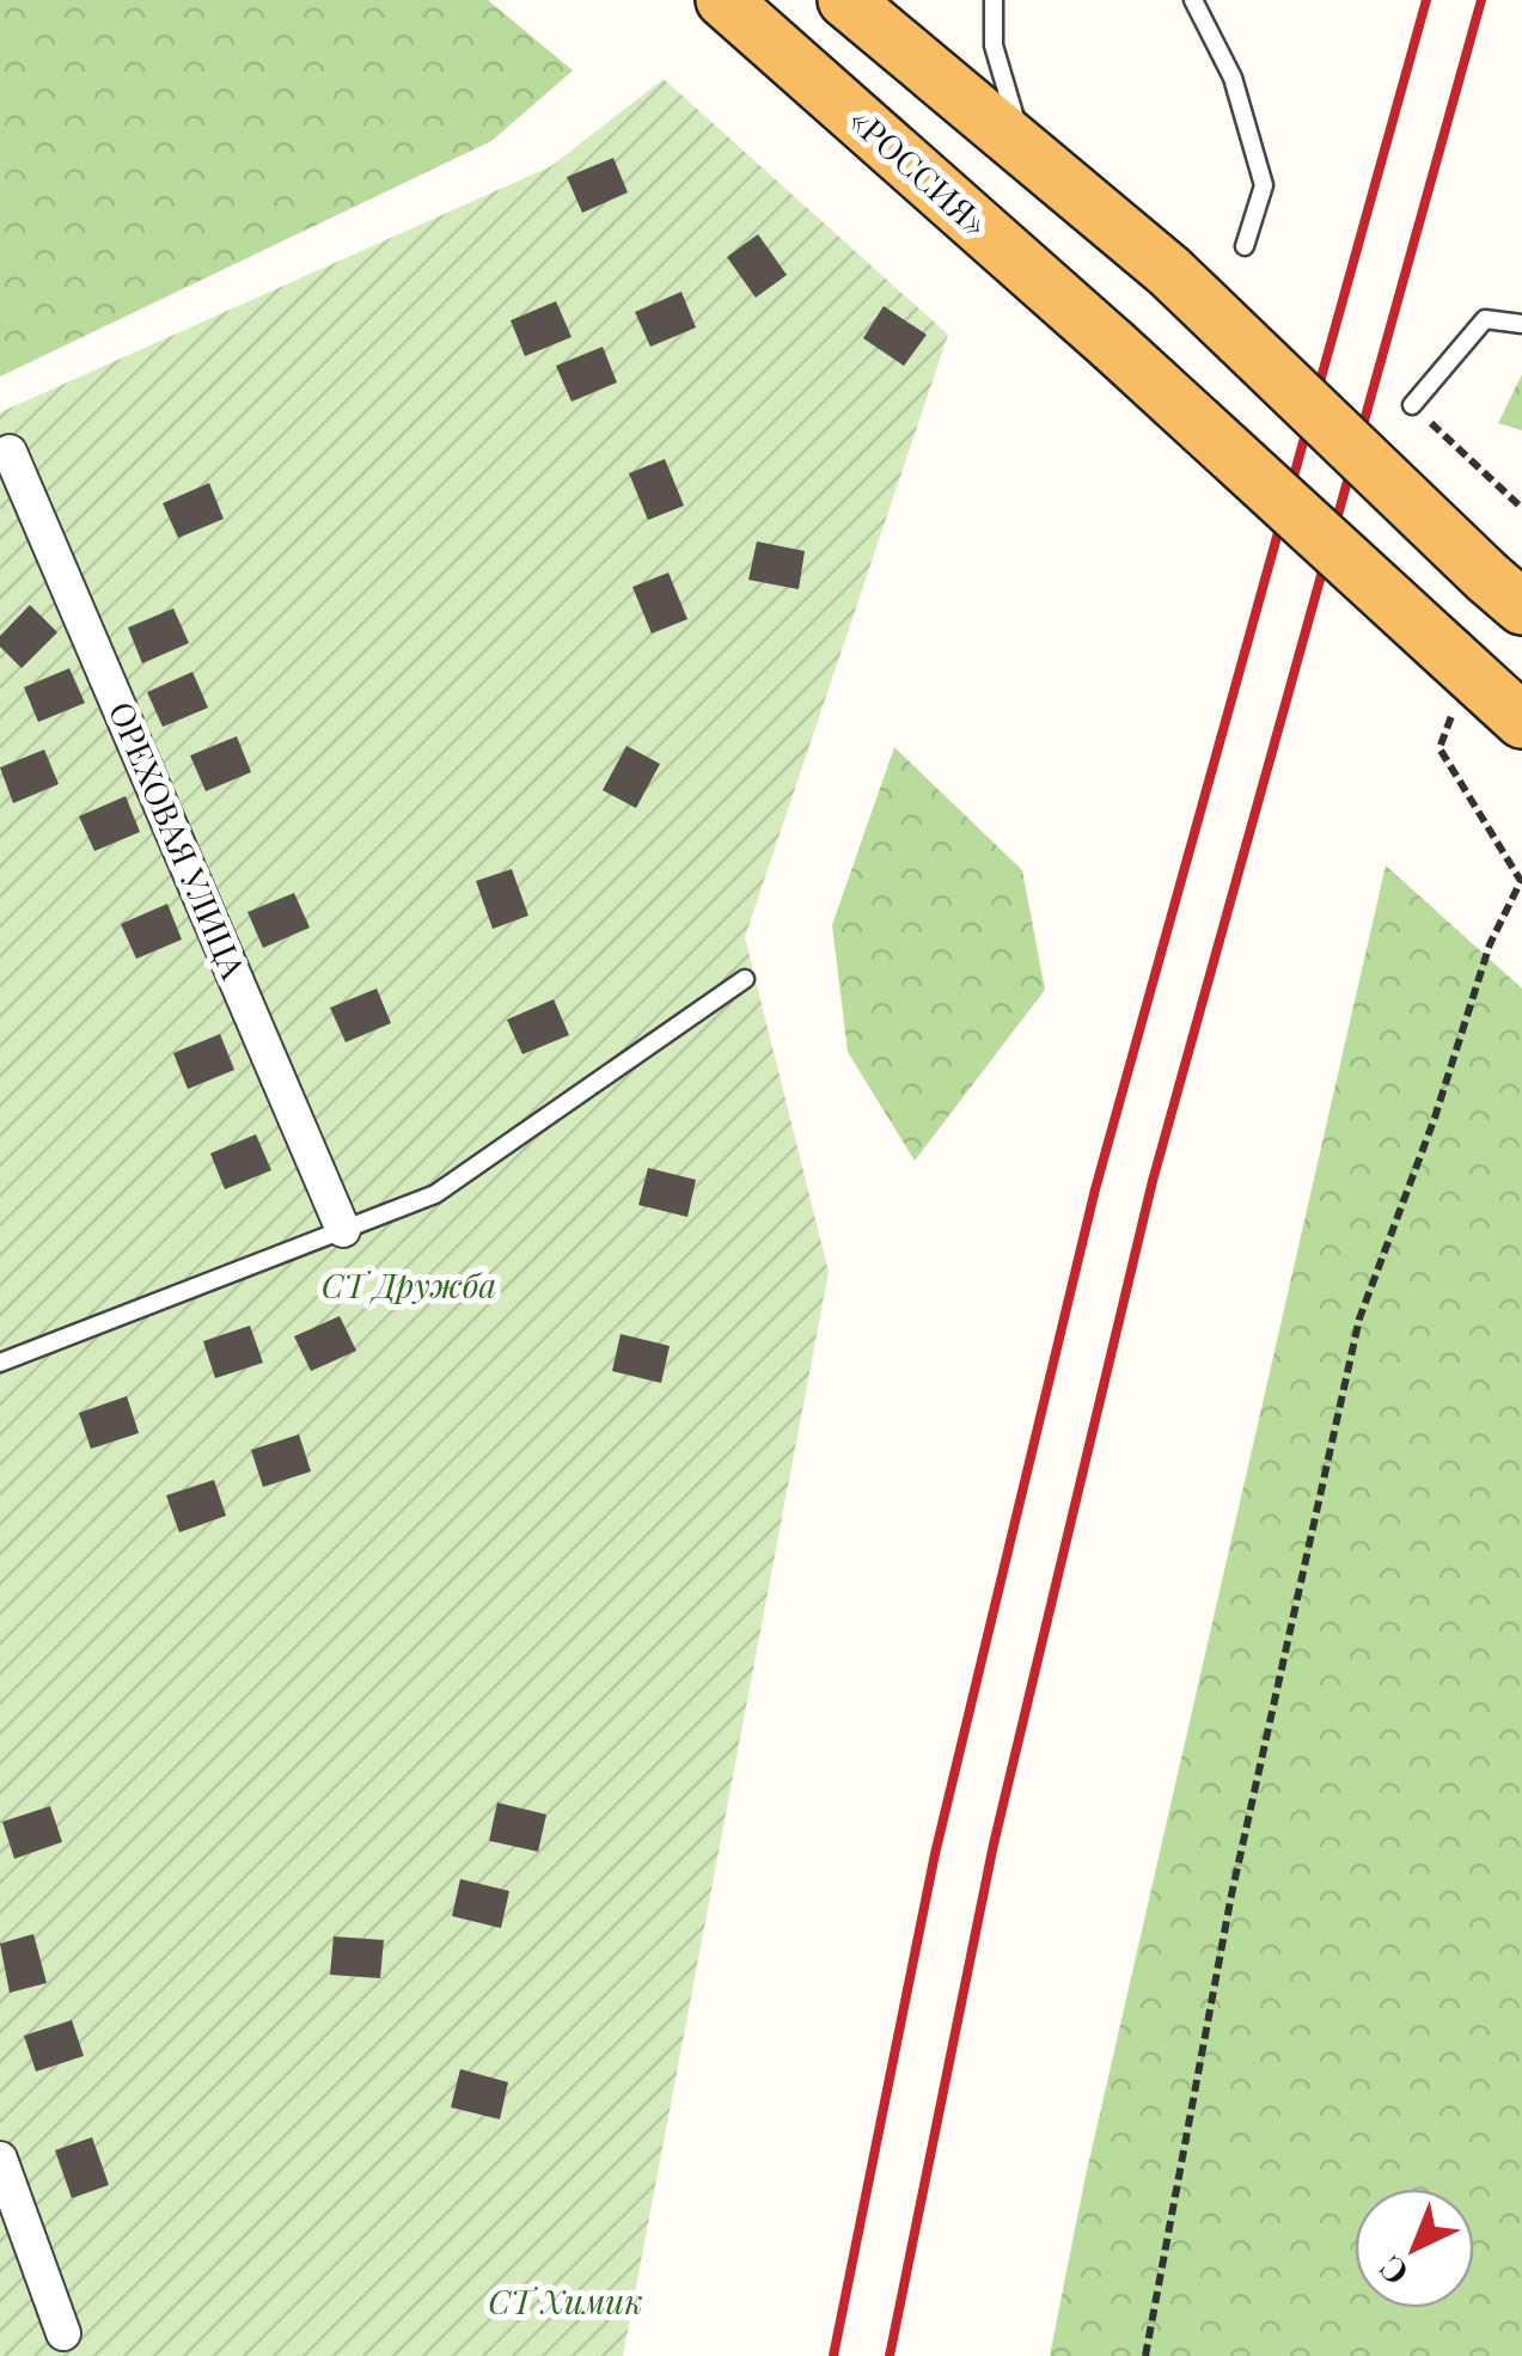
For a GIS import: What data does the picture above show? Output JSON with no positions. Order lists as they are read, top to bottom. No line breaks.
{"streets":{"highway":["«РОССИЯ»"],"street":["ОРЕХОВАЯ УЛИЦА"]},"parks":["СТ Дружба","СТ Химик"],"north":"bottom left"}
